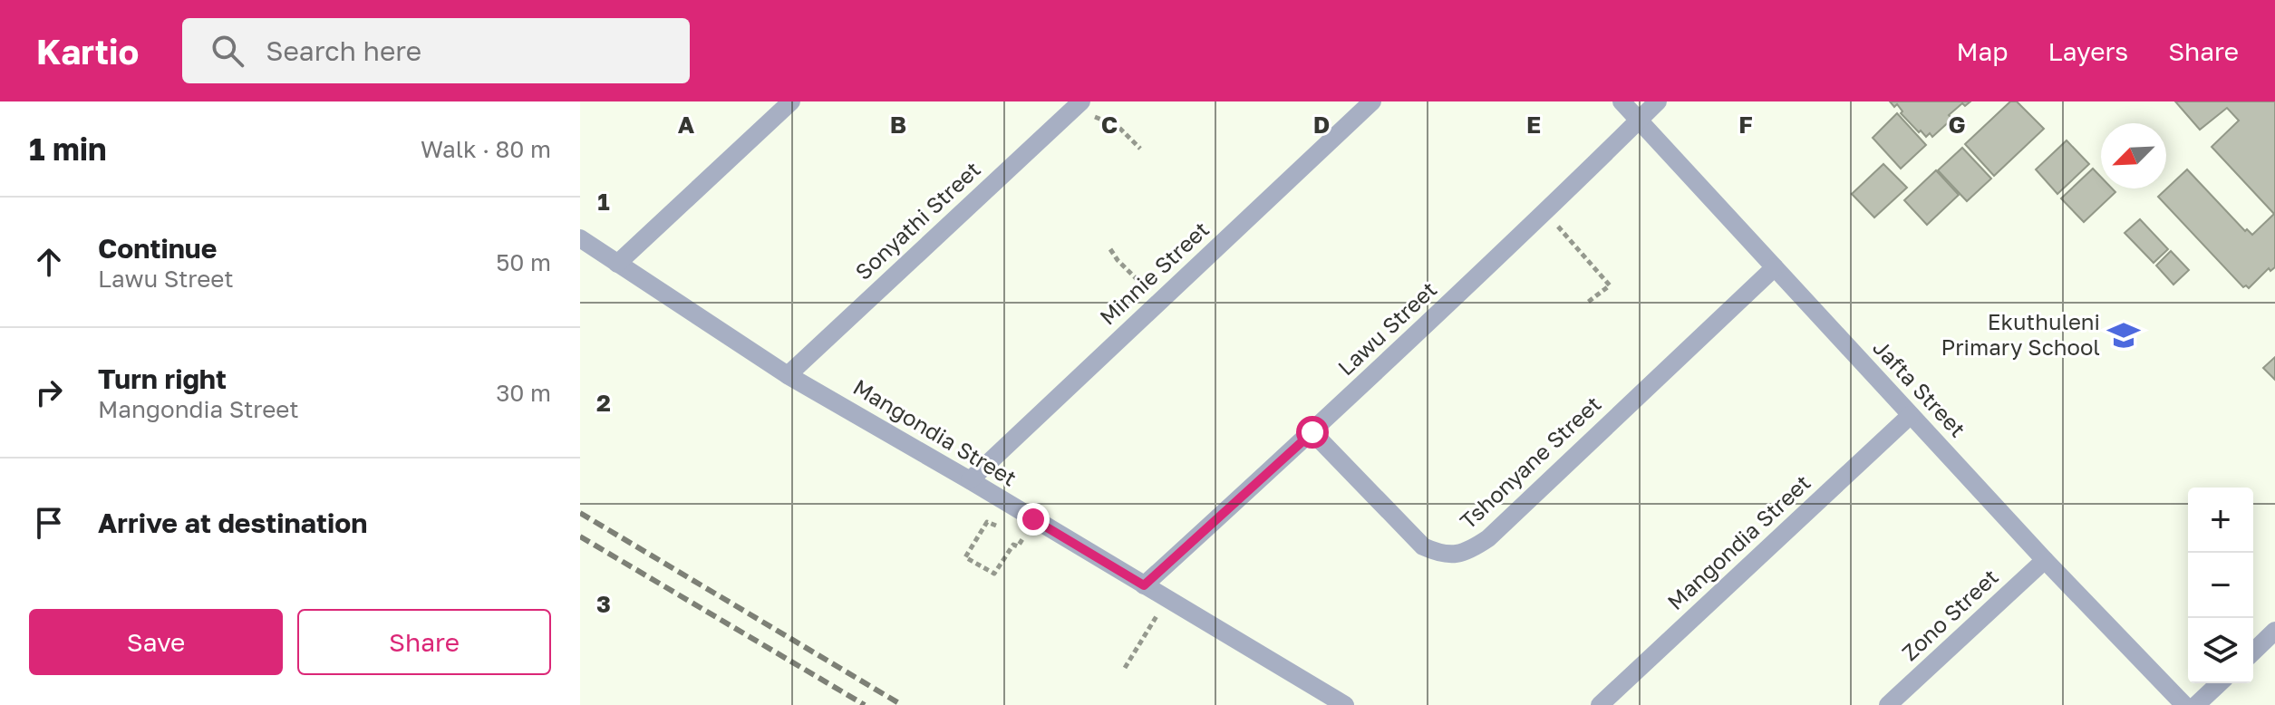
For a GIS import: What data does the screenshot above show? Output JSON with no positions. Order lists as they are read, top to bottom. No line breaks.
{"streets":{"street":["Sonyathi Street","Minnie Street","Lawu Street","Jafta Street","Mangondia Street","Tshonyane Street","Zono Street"]},"crossings":[["Sonyathi Street","Mangondia Street"],["Minnie Street","Mangondia Street"],["Lawu Street","Jafta Street"],["Lawu Street","Mangondia Street"],["Lawu Street","Tshonyane Street"],["Jafta Street","Mangondia Street"],["Jafta Street","Tshonyane Street"],["Jafta Street","Zono Street"]],"places":{"school or university":["Ekuthuleni Primary School"]},"north":"bottom left","page":{"header":"Kartio","search":"Search here","nav":["Map","Layers","Share"],"heading":["1 min","Walk · 80 m"],"list":[["Continue","Lawu Street","50 m"],["Turn right","Mangondia Street","30 m"],"Arrive at destination"],"map_buttons":["+","−"],"buttons":["Save","Share"]},"grid":{"columns":["A","B","C","D","E","F","G"],"rows":["1","2","3"]}}
